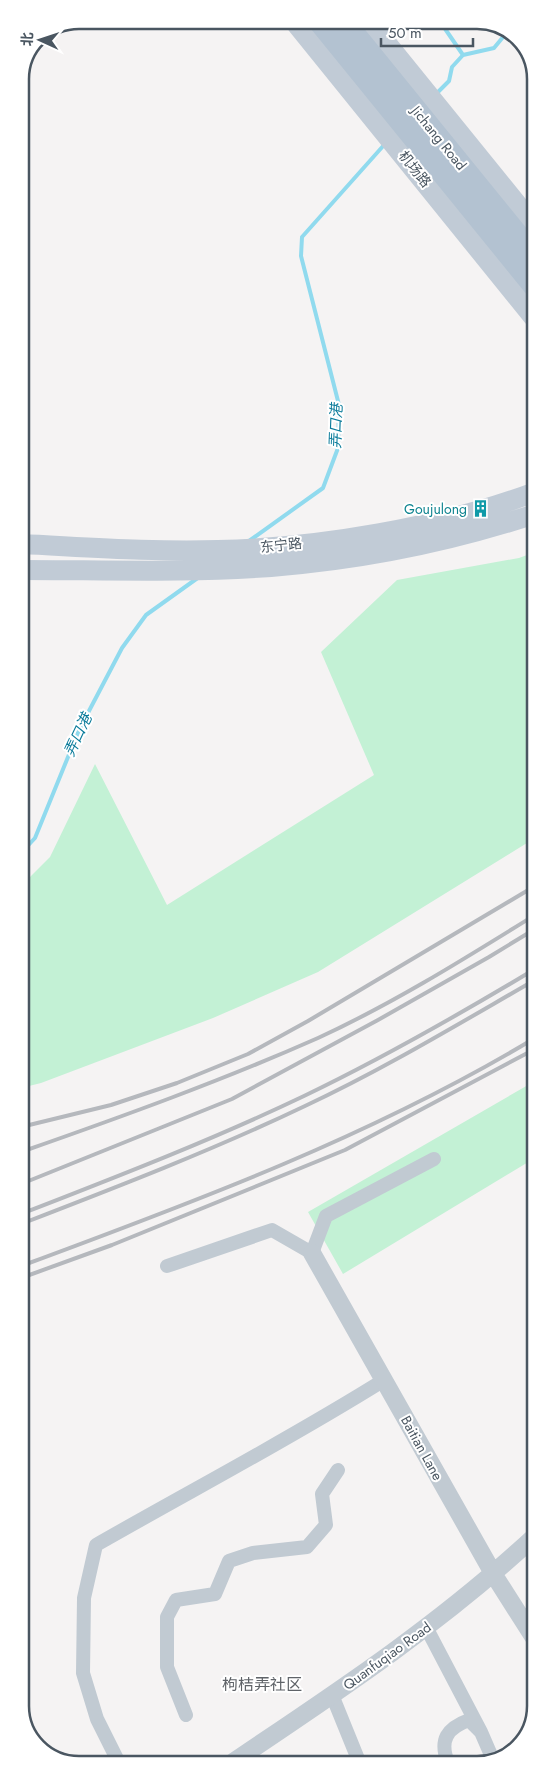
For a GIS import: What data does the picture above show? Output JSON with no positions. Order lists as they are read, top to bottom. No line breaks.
{"streets":{"main road":["Jichang Road","机场路","东宁路"],"street":["Baitian Lane","Quanfuqiao Road"]},"crossings":[["Jichang Road","机场路"],["Baitian Lane","Quanfuqiao Road"]],"districts":["枸桔弄社区"],"water":["弄口港"],"places":{"building":["Goujulong"]},"scale_bar":"50 m","north":"left"}
